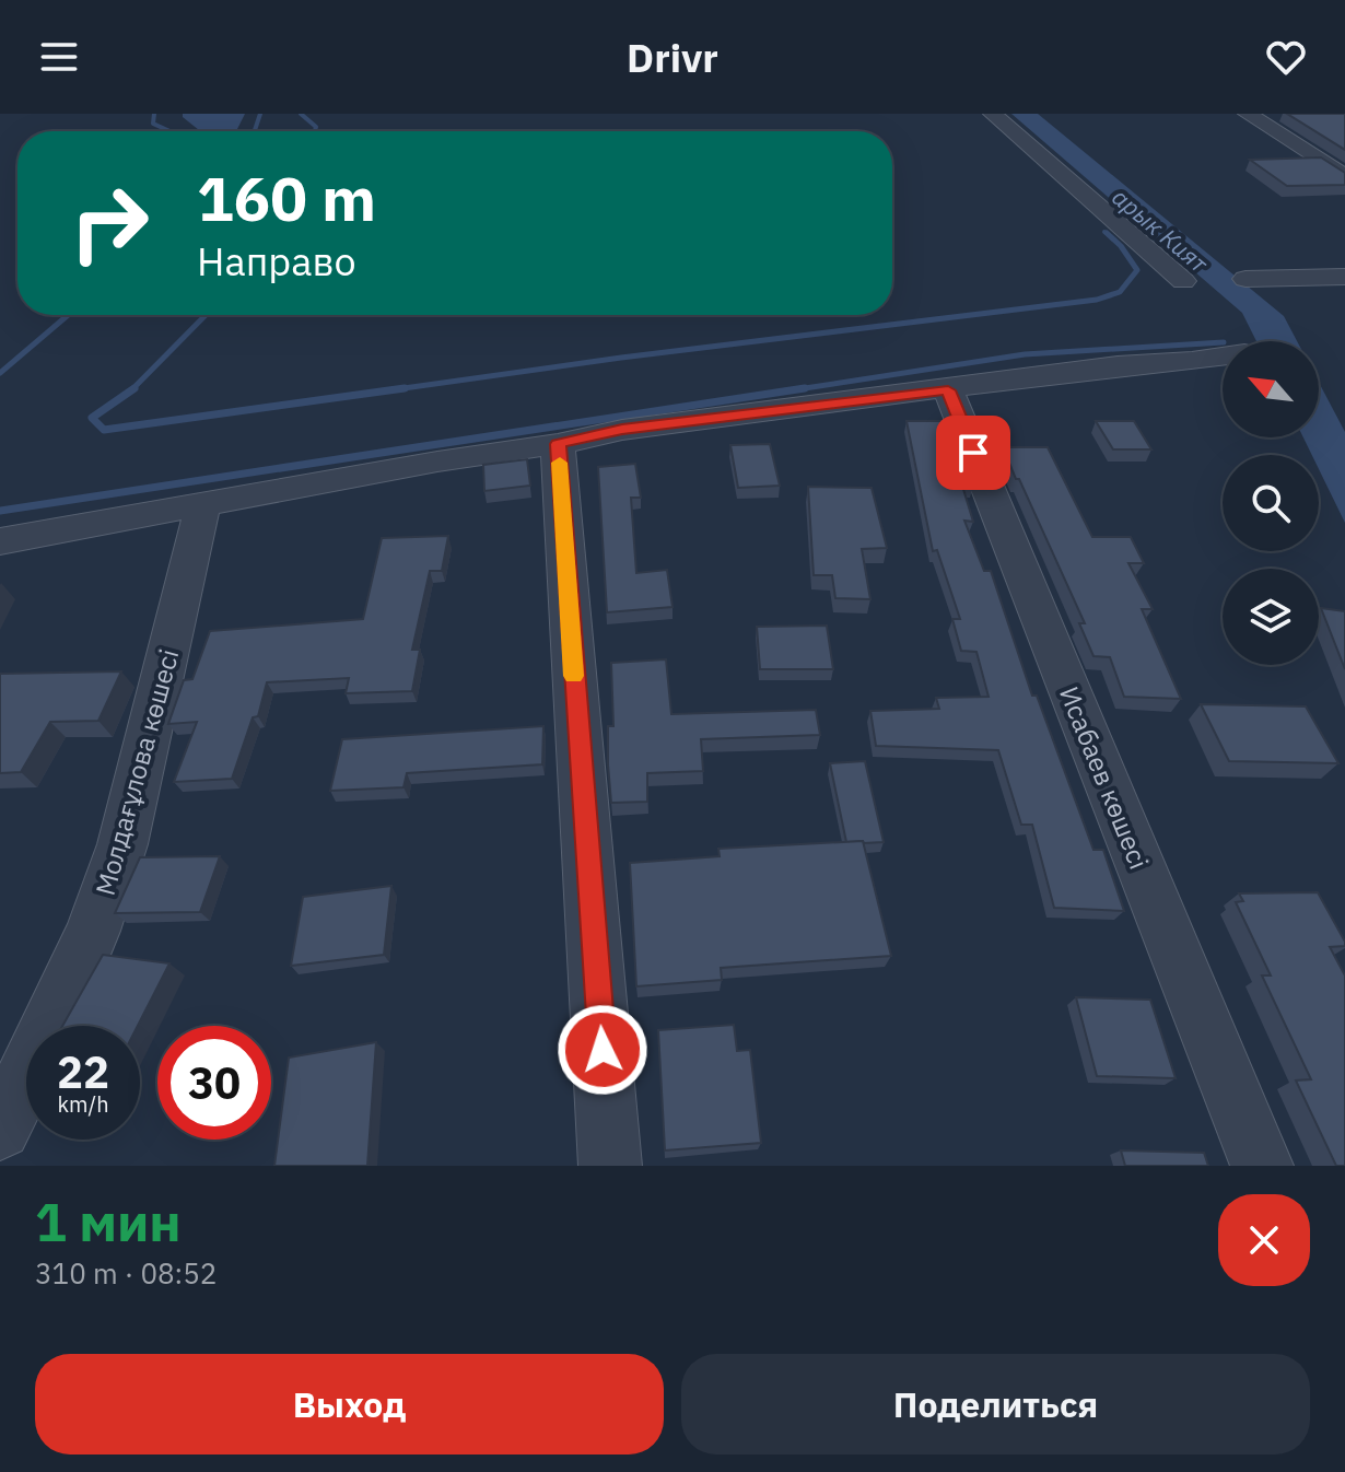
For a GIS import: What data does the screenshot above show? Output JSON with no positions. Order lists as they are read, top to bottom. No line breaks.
{"streets":{"street":["Молдағұлова көшесі","Исабаев көшесі"]},"water":["арык Кият"],"north":"top left","page":{"header":"Drivr","turn":["160 m","Направо"],"speed":"22 km/h","limit":"30","heading":["1 мин","310 m · 08:52"],"buttons":["Выход","Поделиться"]}}
